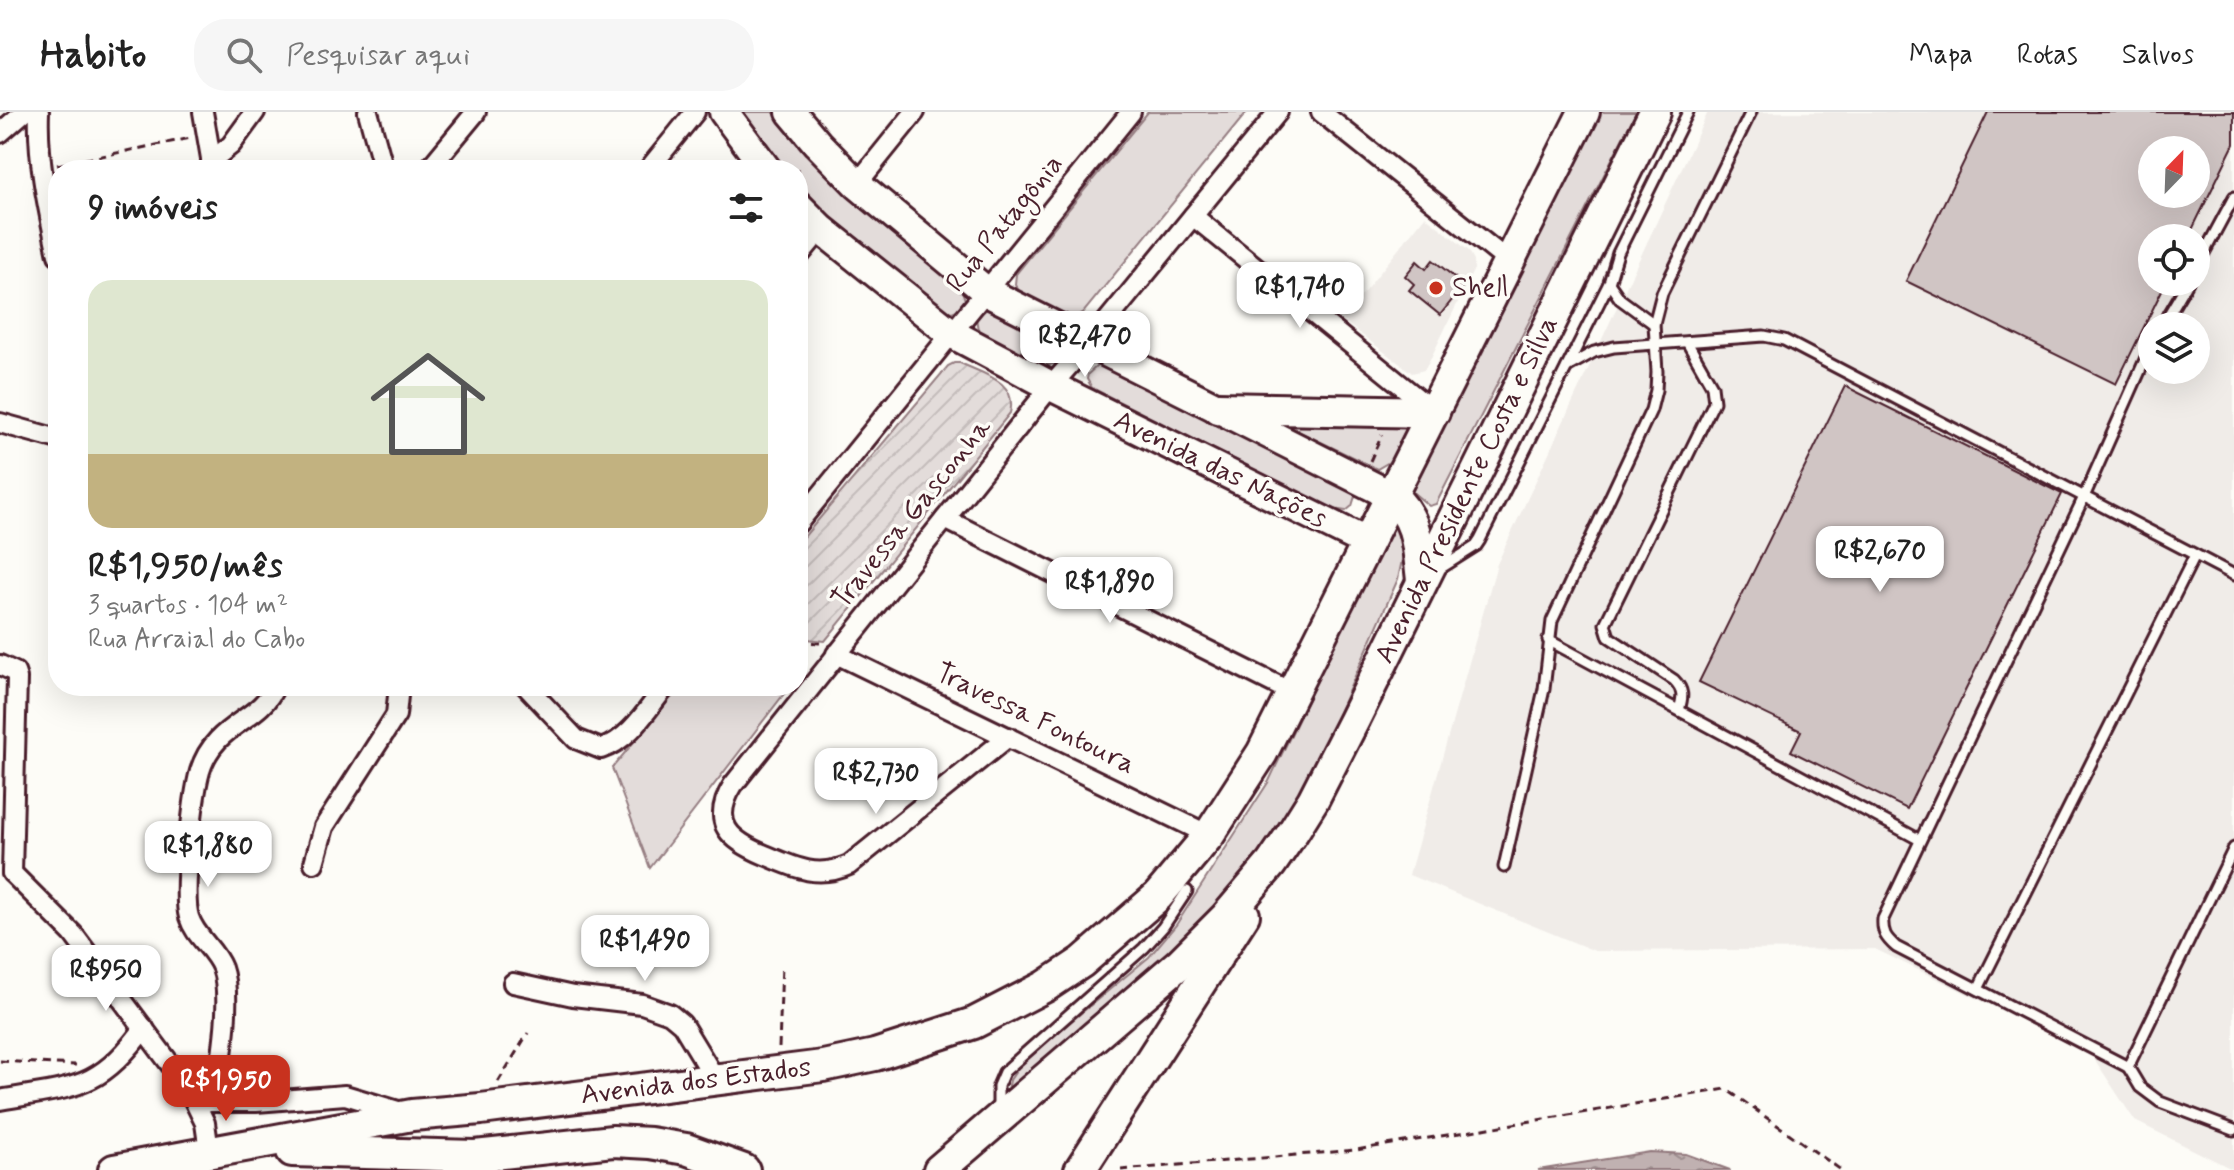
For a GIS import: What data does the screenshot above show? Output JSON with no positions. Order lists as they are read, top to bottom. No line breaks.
{"streets":{"highway":["Avenida Presidente Costa e Silva","Avenida dos Estados"],"main road":["Avenida das Nações"],"street":["Rua Patagônia","Travessa Gasconha","Travessa Fontoura"]},"crossings":[["Rua Patagônia","Avenida das Nações"],["Avenida das Nações","Travessa Gasconha"],["Travessa Gasconha","Travessa Fontoura"],["Travessa Fontoura","Avenida dos Estados"]],"places":["Shell"],"north":"top right","page":{"header":"Habito","search":"Pesquisar aqui","nav":["Mapa","Rotas","Salvos"],"heading":"9 imóveis","list":[{"name":"R$1,950/mês","note":"3 quartos · 104 m² · Rua Arraial do Cabo"}],"price":["R$1,740","R$2,470","R$2,670","R$1,890","R$2,730","R$1,880","R$1,490","R$950","R$1,950"]}}
